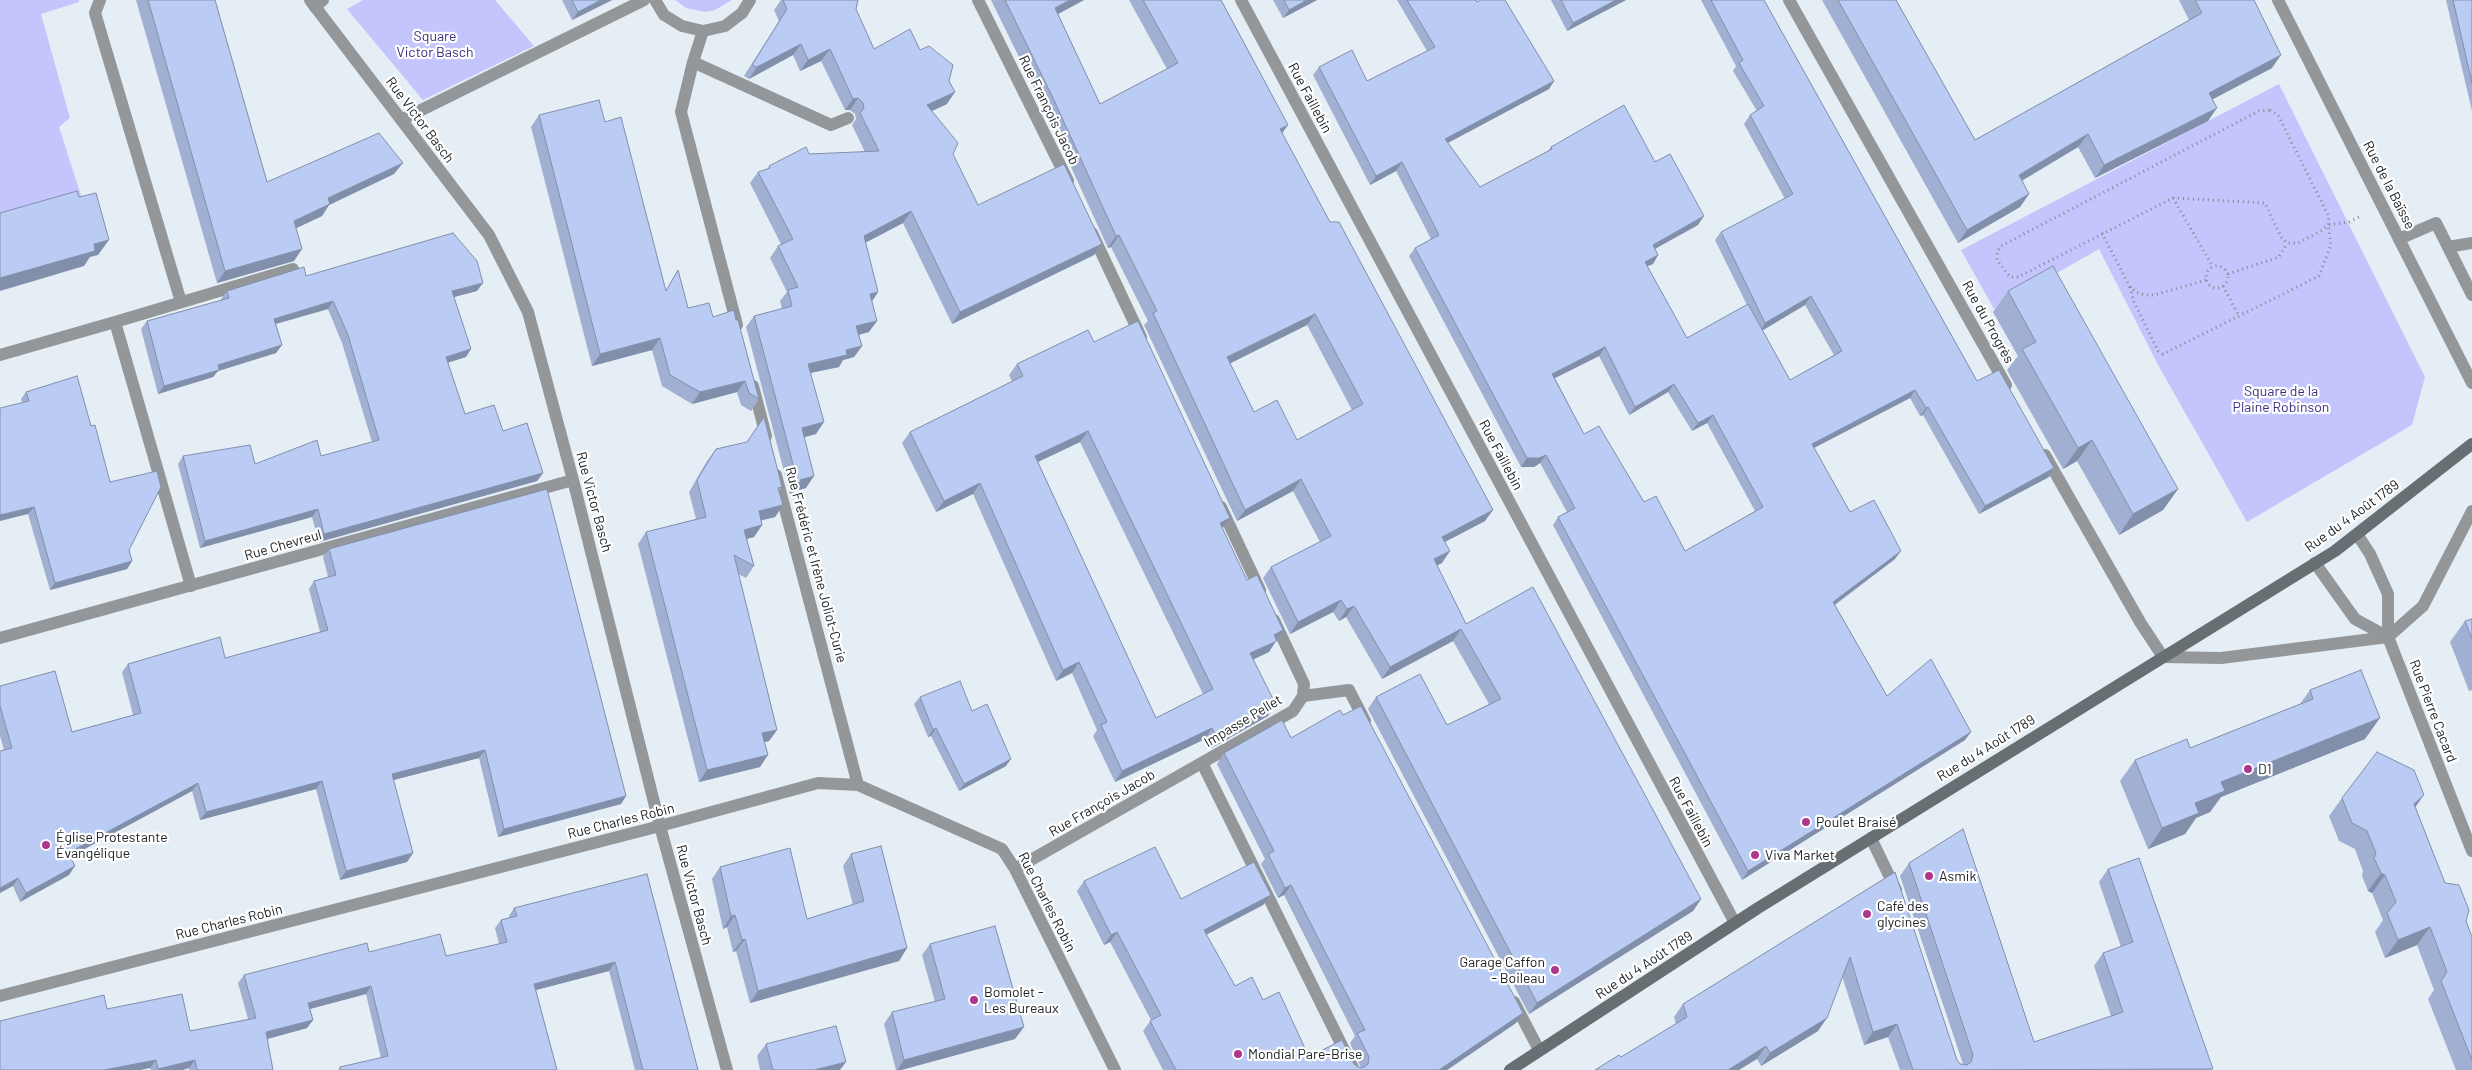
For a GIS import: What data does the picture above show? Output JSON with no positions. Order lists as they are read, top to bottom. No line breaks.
{"streets":{"main road":["Rue du 4 Août 1789"],"street":["Rue Faillebin","Rue François Jacob","Rue Victor Basch","Rue de la Baïsse","Rue du Progrès","Rue Chevreul","Rue Frédéric et Irène Joliot-Curie","Rue Pierre Cacard","Impasse Pellet","Rue Charles Robin"]},"crossings":[["Rue Faillebin","Rue du 4 Août 1789"],["Rue François Jacob","Impasse Pellet"],["Rue François Jacob","Rue Charles Robin"],["Rue Victor Basch","Rue Chevreul"],["Rue Victor Basch","Rue Charles Robin"],["Rue du 4 Août 1789","Rue Pierre Cacard"],["Rue Frédéric et Irène Joliot-Curie","Rue Charles Robin"]],"parks":["Square Victor Basch","Square de la Plaine Robinson"],"places":["D1","Poulet Braisé","Église Protestante Évangélique","Viva Market","Asmik","Café des glycines","Garage Caffon - Boileau","Bomolet - Les Bureaux","Mondial Pare-Brise"]}
